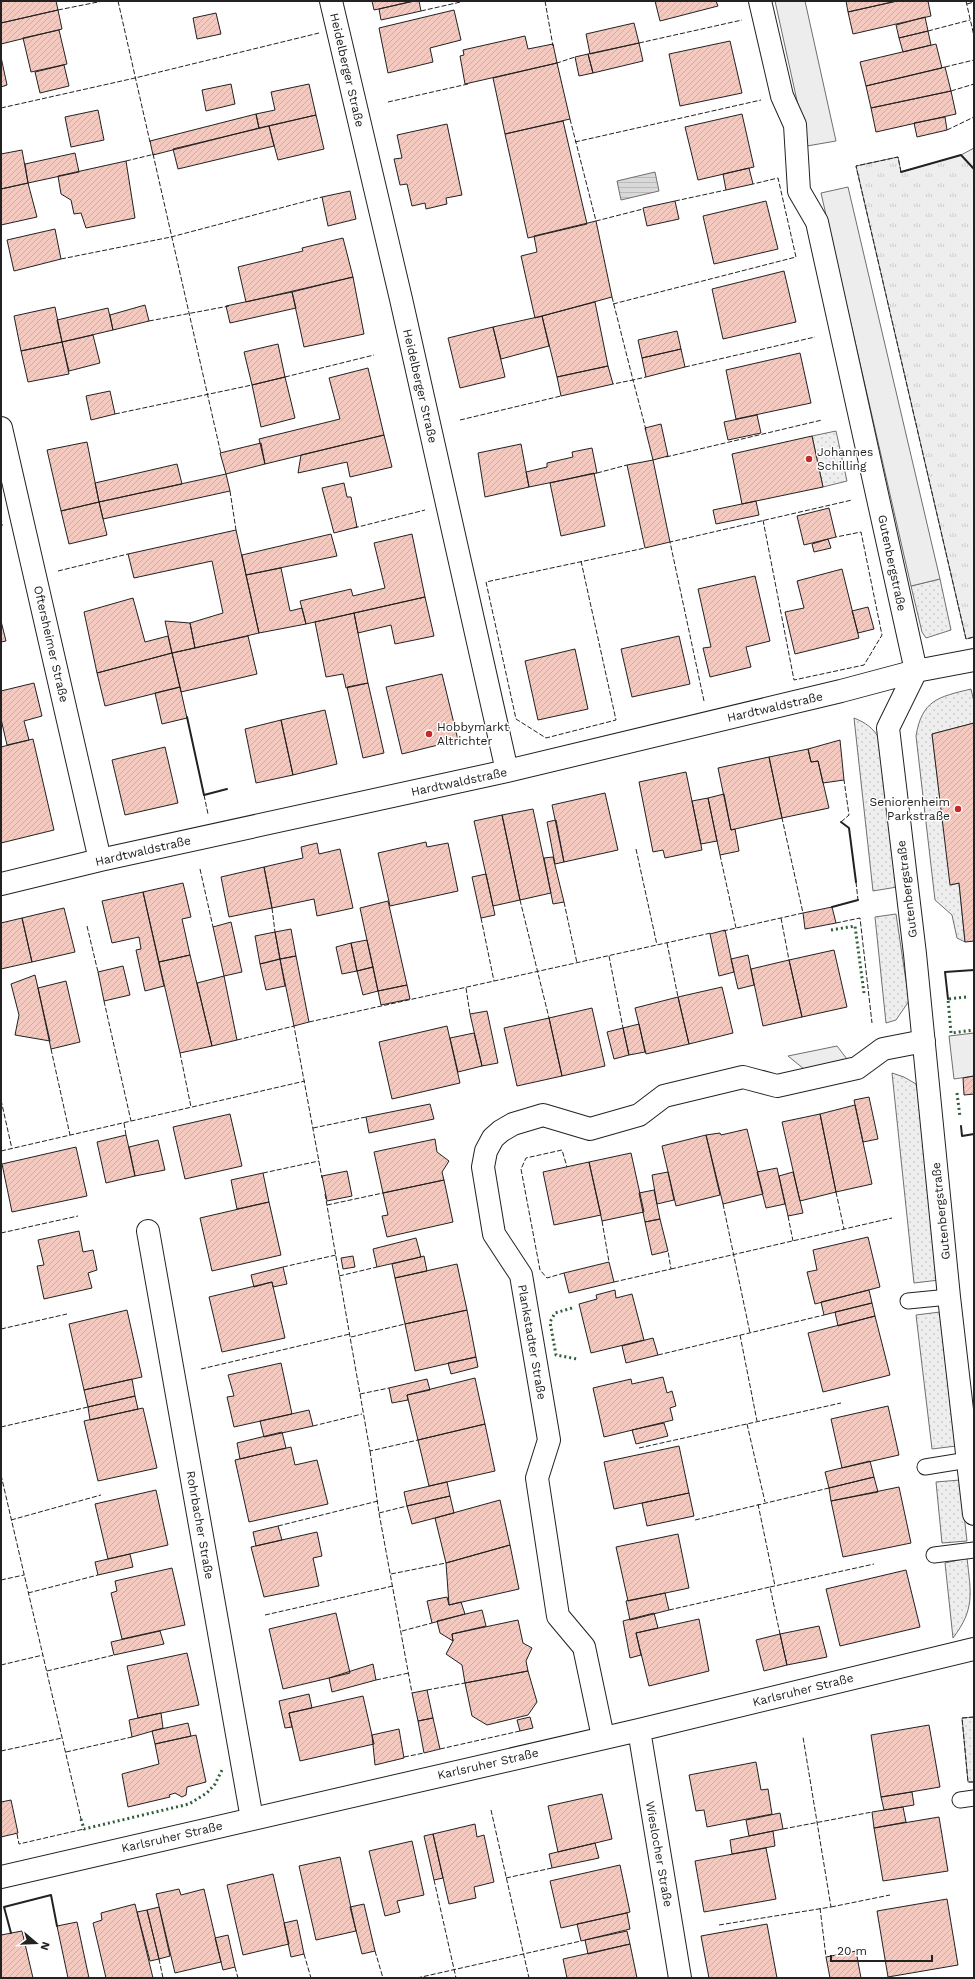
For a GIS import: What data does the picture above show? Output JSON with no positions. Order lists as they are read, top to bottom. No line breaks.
{"streets":{"street":["Heidelberger Straße","Gutenbergstraße","Oftersheimer Straße","Hardtwaldstraße","Plankstadter Straße","Rohrbacher Straße","Karlsruher Straße","Wieslocher Straße"]},"crossings":[["Heidelberger Straße","Hardtwaldstraße"],["Gutenbergstraße","Hardtwaldstraße"],["Gutenbergstraße","Plankstadter Straße"],["Oftersheimer Straße","Hardtwaldstraße"],["Plankstadter Straße","Karlsruher Straße"],["Rohrbacher Straße","Karlsruher Straße"],["Karlsruher Straße","Wieslocher Straße"]],"places":["Johannes Schilling","Hobbymarkt Altrichter","Seniorenheim Parkstraße"],"scale_bar":"20 m","north":"right"}
